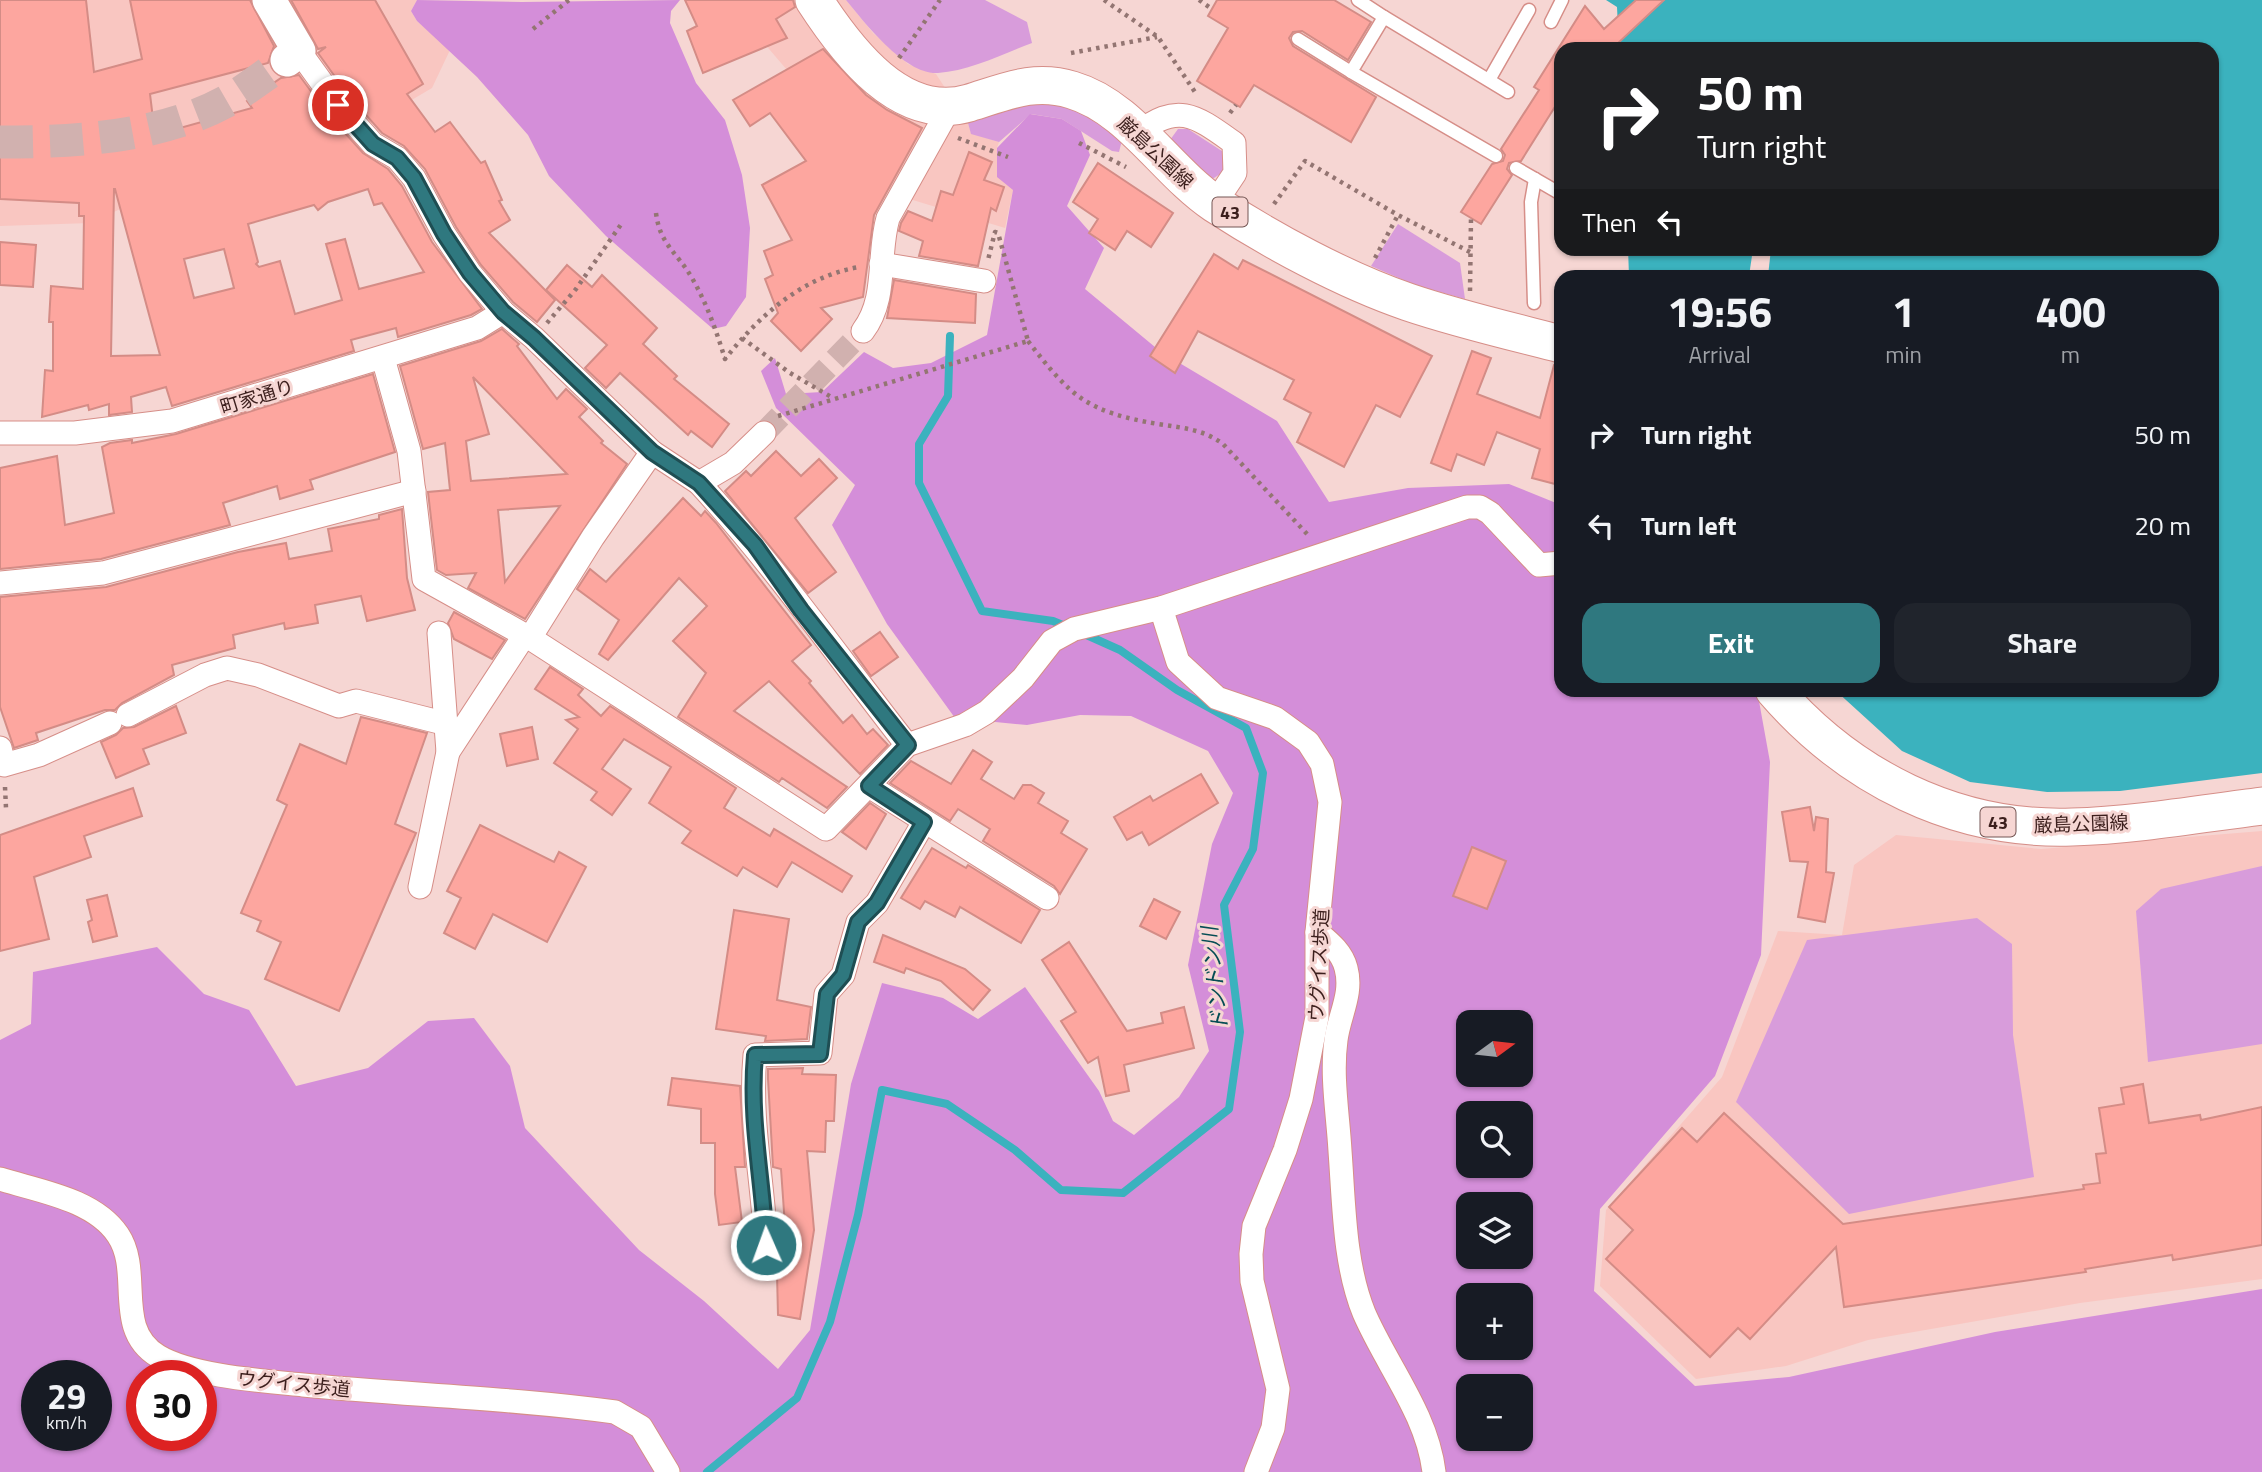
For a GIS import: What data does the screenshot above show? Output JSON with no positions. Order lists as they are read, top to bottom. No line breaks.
{"streets":{"main road":["厳島公園線","43"],"street":["町家通り","ウグイス歩道"]},"water":["ドンドン川"],"north":"right","page":{"turn":["50 m","Turn right"],"then":"Then","eta":["19:56","Arrival","1","min","400","m"],"list":[{"name":"Turn right","value":"50 m"},{"name":"Turn left","value":"20 m"}],"buttons":["Exit","Share"],"map_buttons":["+","−"],"speed":"29 km/h","limit":"30"}}
